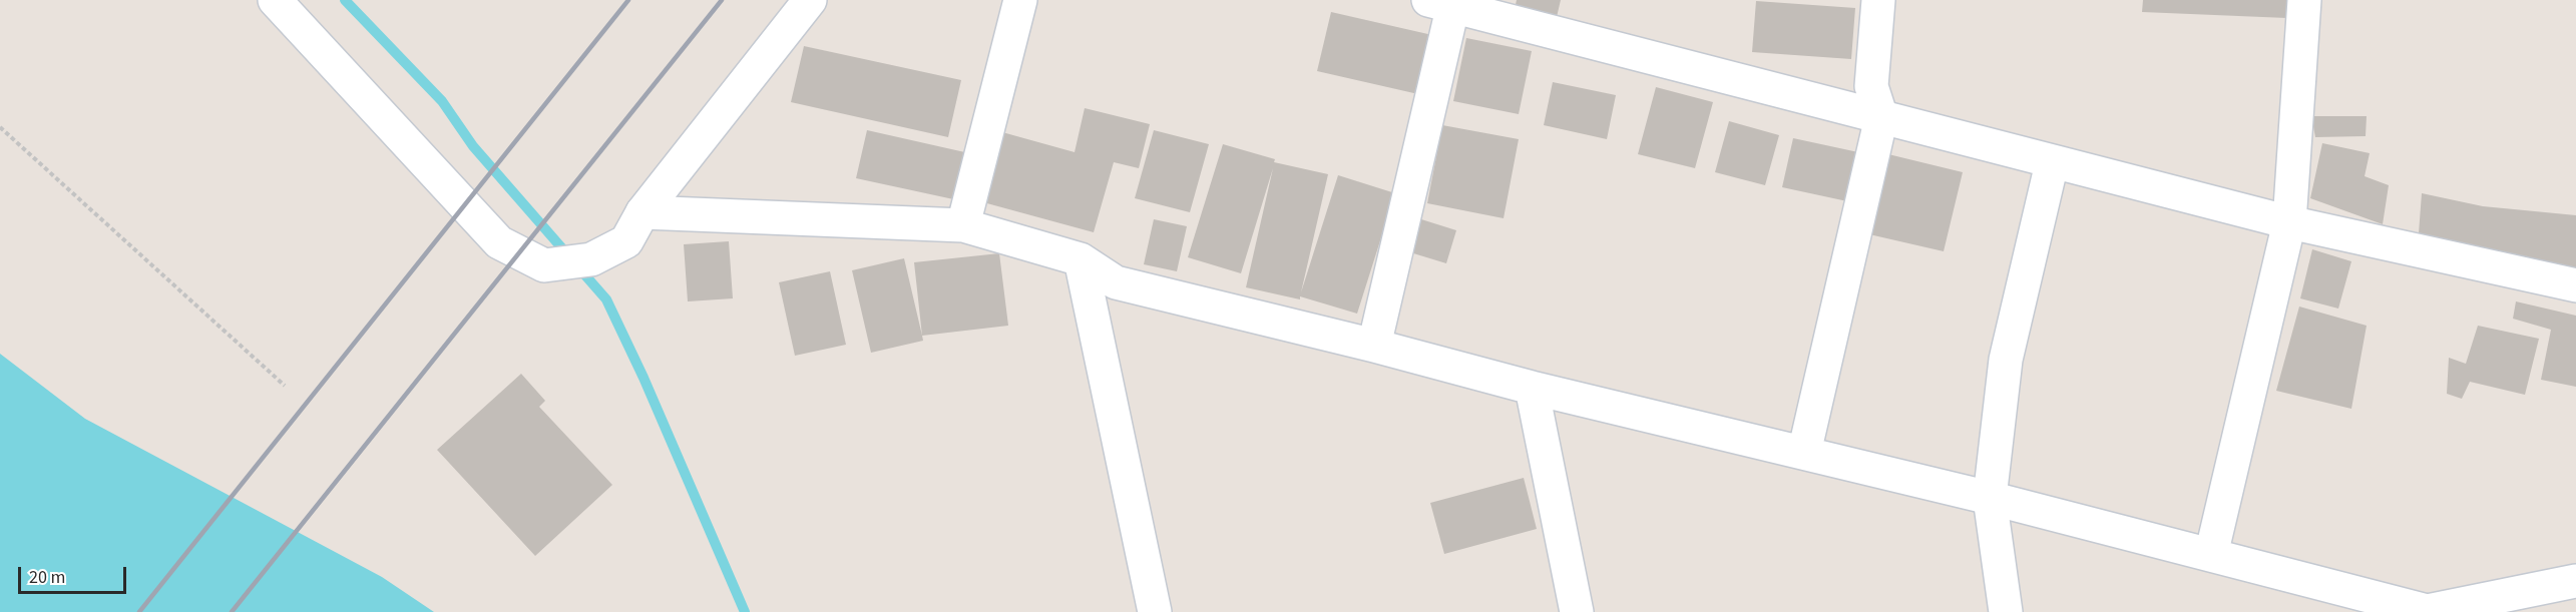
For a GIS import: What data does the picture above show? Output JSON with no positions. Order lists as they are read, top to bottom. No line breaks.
{"scale_bar":"20 m"}
